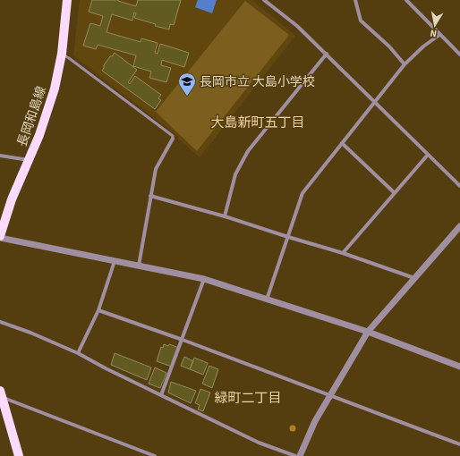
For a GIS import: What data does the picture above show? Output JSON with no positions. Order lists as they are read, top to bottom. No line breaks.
{"streets":{"main road":["長岡和島線"]},"districts":["大島新町五丁目","緑町二丁目"],"places":{"school or university":["長岡市立 大島小学校"]},"north":"bottom"}
